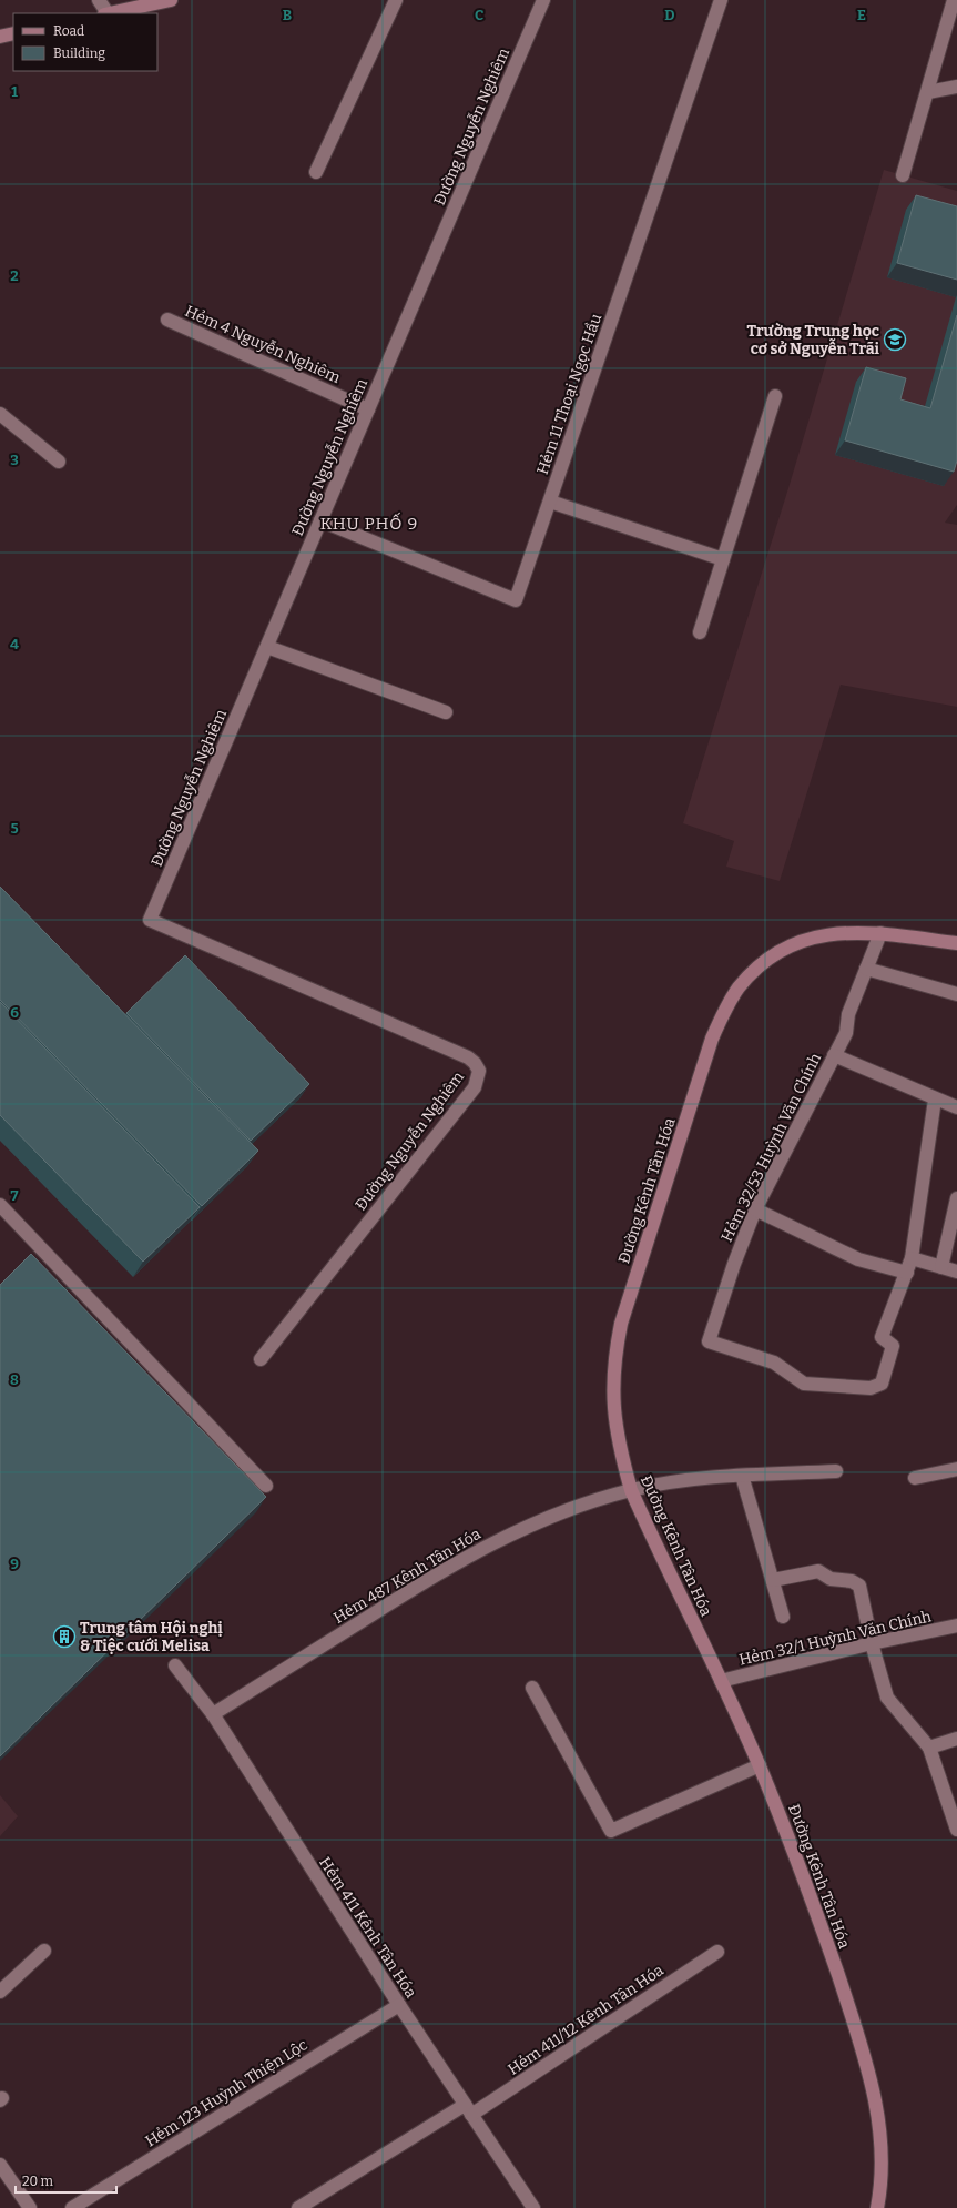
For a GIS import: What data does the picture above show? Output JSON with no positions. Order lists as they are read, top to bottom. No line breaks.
{"streets":{"street":["Đường Nguyễn Nghiêm","Hẻm 4 Nguyễn Nghiêm","Hẻm 11 Thoại Ngọc Hầu","Hẻm 32/53 Huỳnh Văn Chính","Đường Kênh Tân Hóa","Hẻm 487 Kênh Tân Hóa","Hẻm 32/1 Huỳnh Văn Chính","Hẻm 411 Kênh Tân Hóa","Hẻm 411/12 Kênh Tân Hóa","Hẻm 123 Huỳnh Thiện Lộc"]},"crossings":[["Đường Nguyễn Nghiêm","Hẻm 4 Nguyễn Nghiêm"],["Đường Nguyễn Nghiêm","Hẻm 11 Thoại Ngọc Hầu"],["Hẻm 32/53 Huỳnh Văn Chính","Đường Kênh Tân Hóa"],["Đường Kênh Tân Hóa","Hẻm 487 Kênh Tân Hóa"],["Đường Kênh Tân Hóa","Hẻm 32/1 Huỳnh Văn Chính"],["Hẻm 487 Kênh Tân Hóa","Hẻm 411 Kênh Tân Hóa"],["Hẻm 411 Kênh Tân Hóa","Hẻm 411/12 Kênh Tân Hóa"],["Hẻm 411 Kênh Tân Hóa","Hẻm 123 Huỳnh Thiện Lộc"]],"districts":["KHU PHỐ 9"],"places":{"school or university":["Trường Trung học cơ sở Nguyễn Trãi"],"building":["Trung tâm Hội nghị & Tiệc cưới Melisa"]},"legend":["Road","Building"],"scale_bar":"20 m","grid":{"columns":["B","C","D","E"],"rows":["1","2","3","4","5","6","7","8","9"]}}
